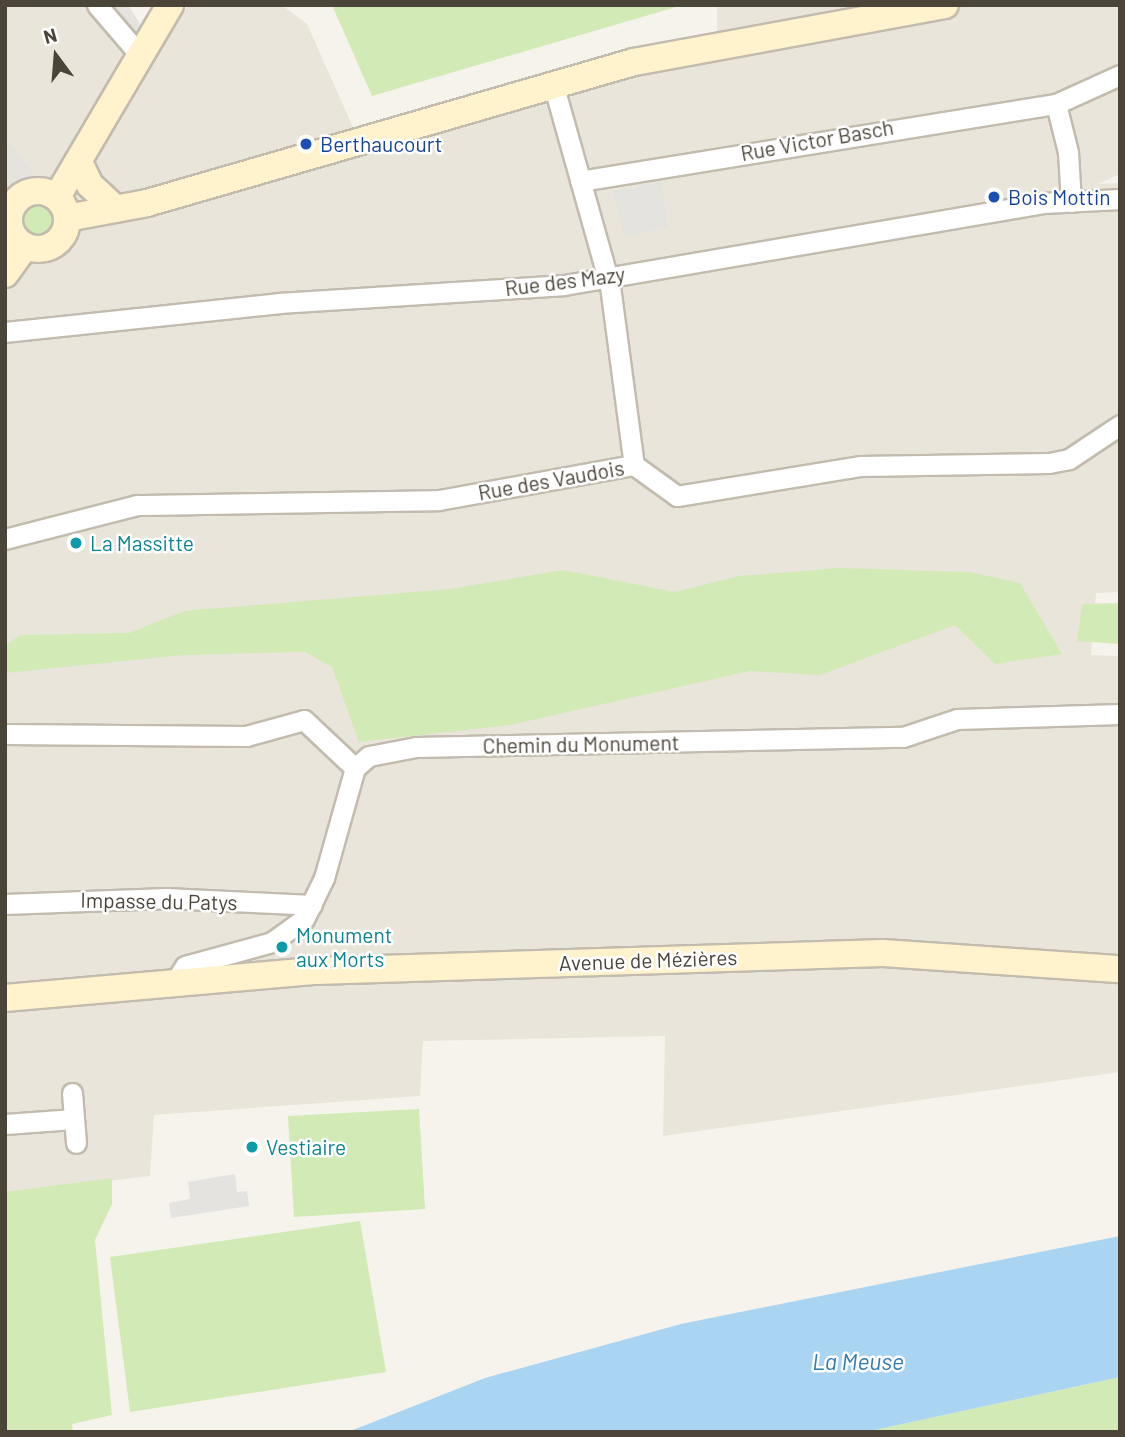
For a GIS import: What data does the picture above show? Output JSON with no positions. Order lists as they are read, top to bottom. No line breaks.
{"streets":{"main road":["Avenue de Mézières"],"street":["Rue Victor Basch","Rue des Mazy","Rue des Vaudois","Chemin du Monument","Impasse du Patys"]},"water":["La Meuse"],"places":["Berthaucourt","Bois Mottin","La Massitte","Monument aux Morts","Vestiaire"],"north":"top"}
